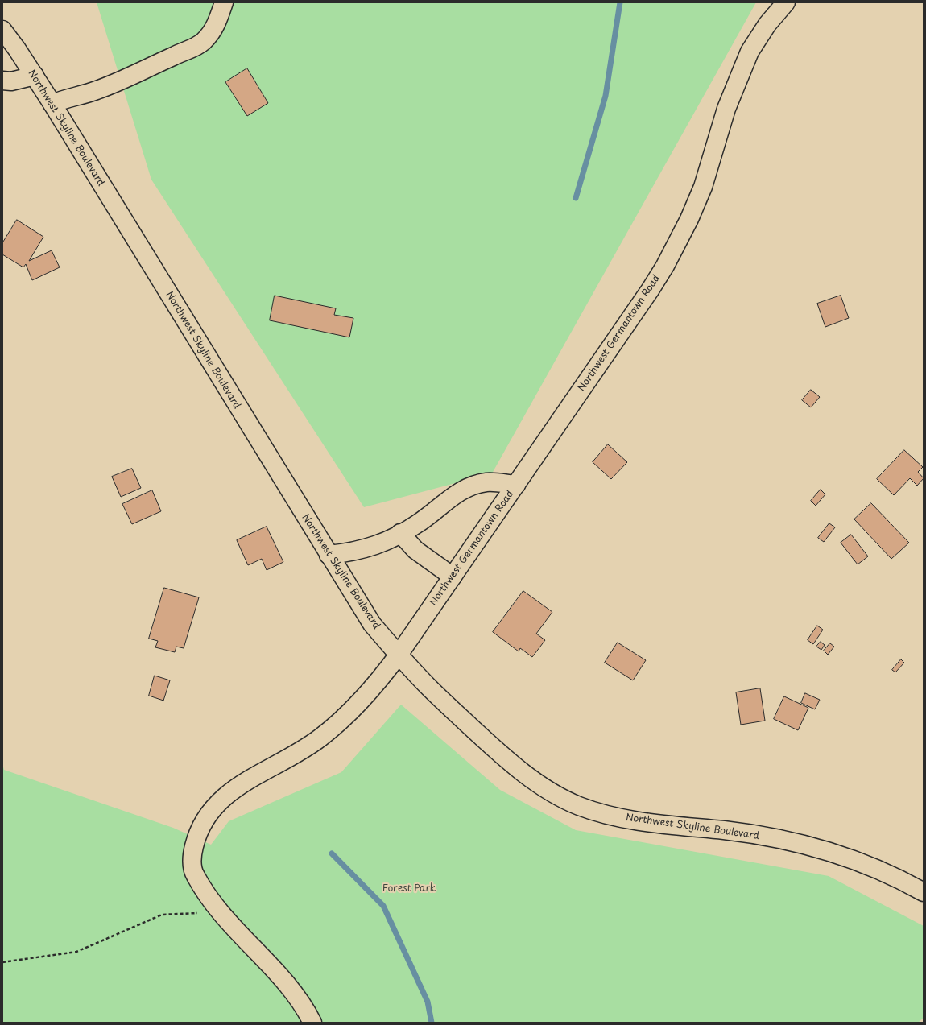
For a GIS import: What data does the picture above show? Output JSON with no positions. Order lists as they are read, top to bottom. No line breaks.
{"streets":{"main road":["Northwest Skyline Boulevard","Northwest Germantown Road"]},"crossings":[["Northwest Skyline Boulevard","Northwest Germantown Road"]],"parks":["Forest Park"]}
